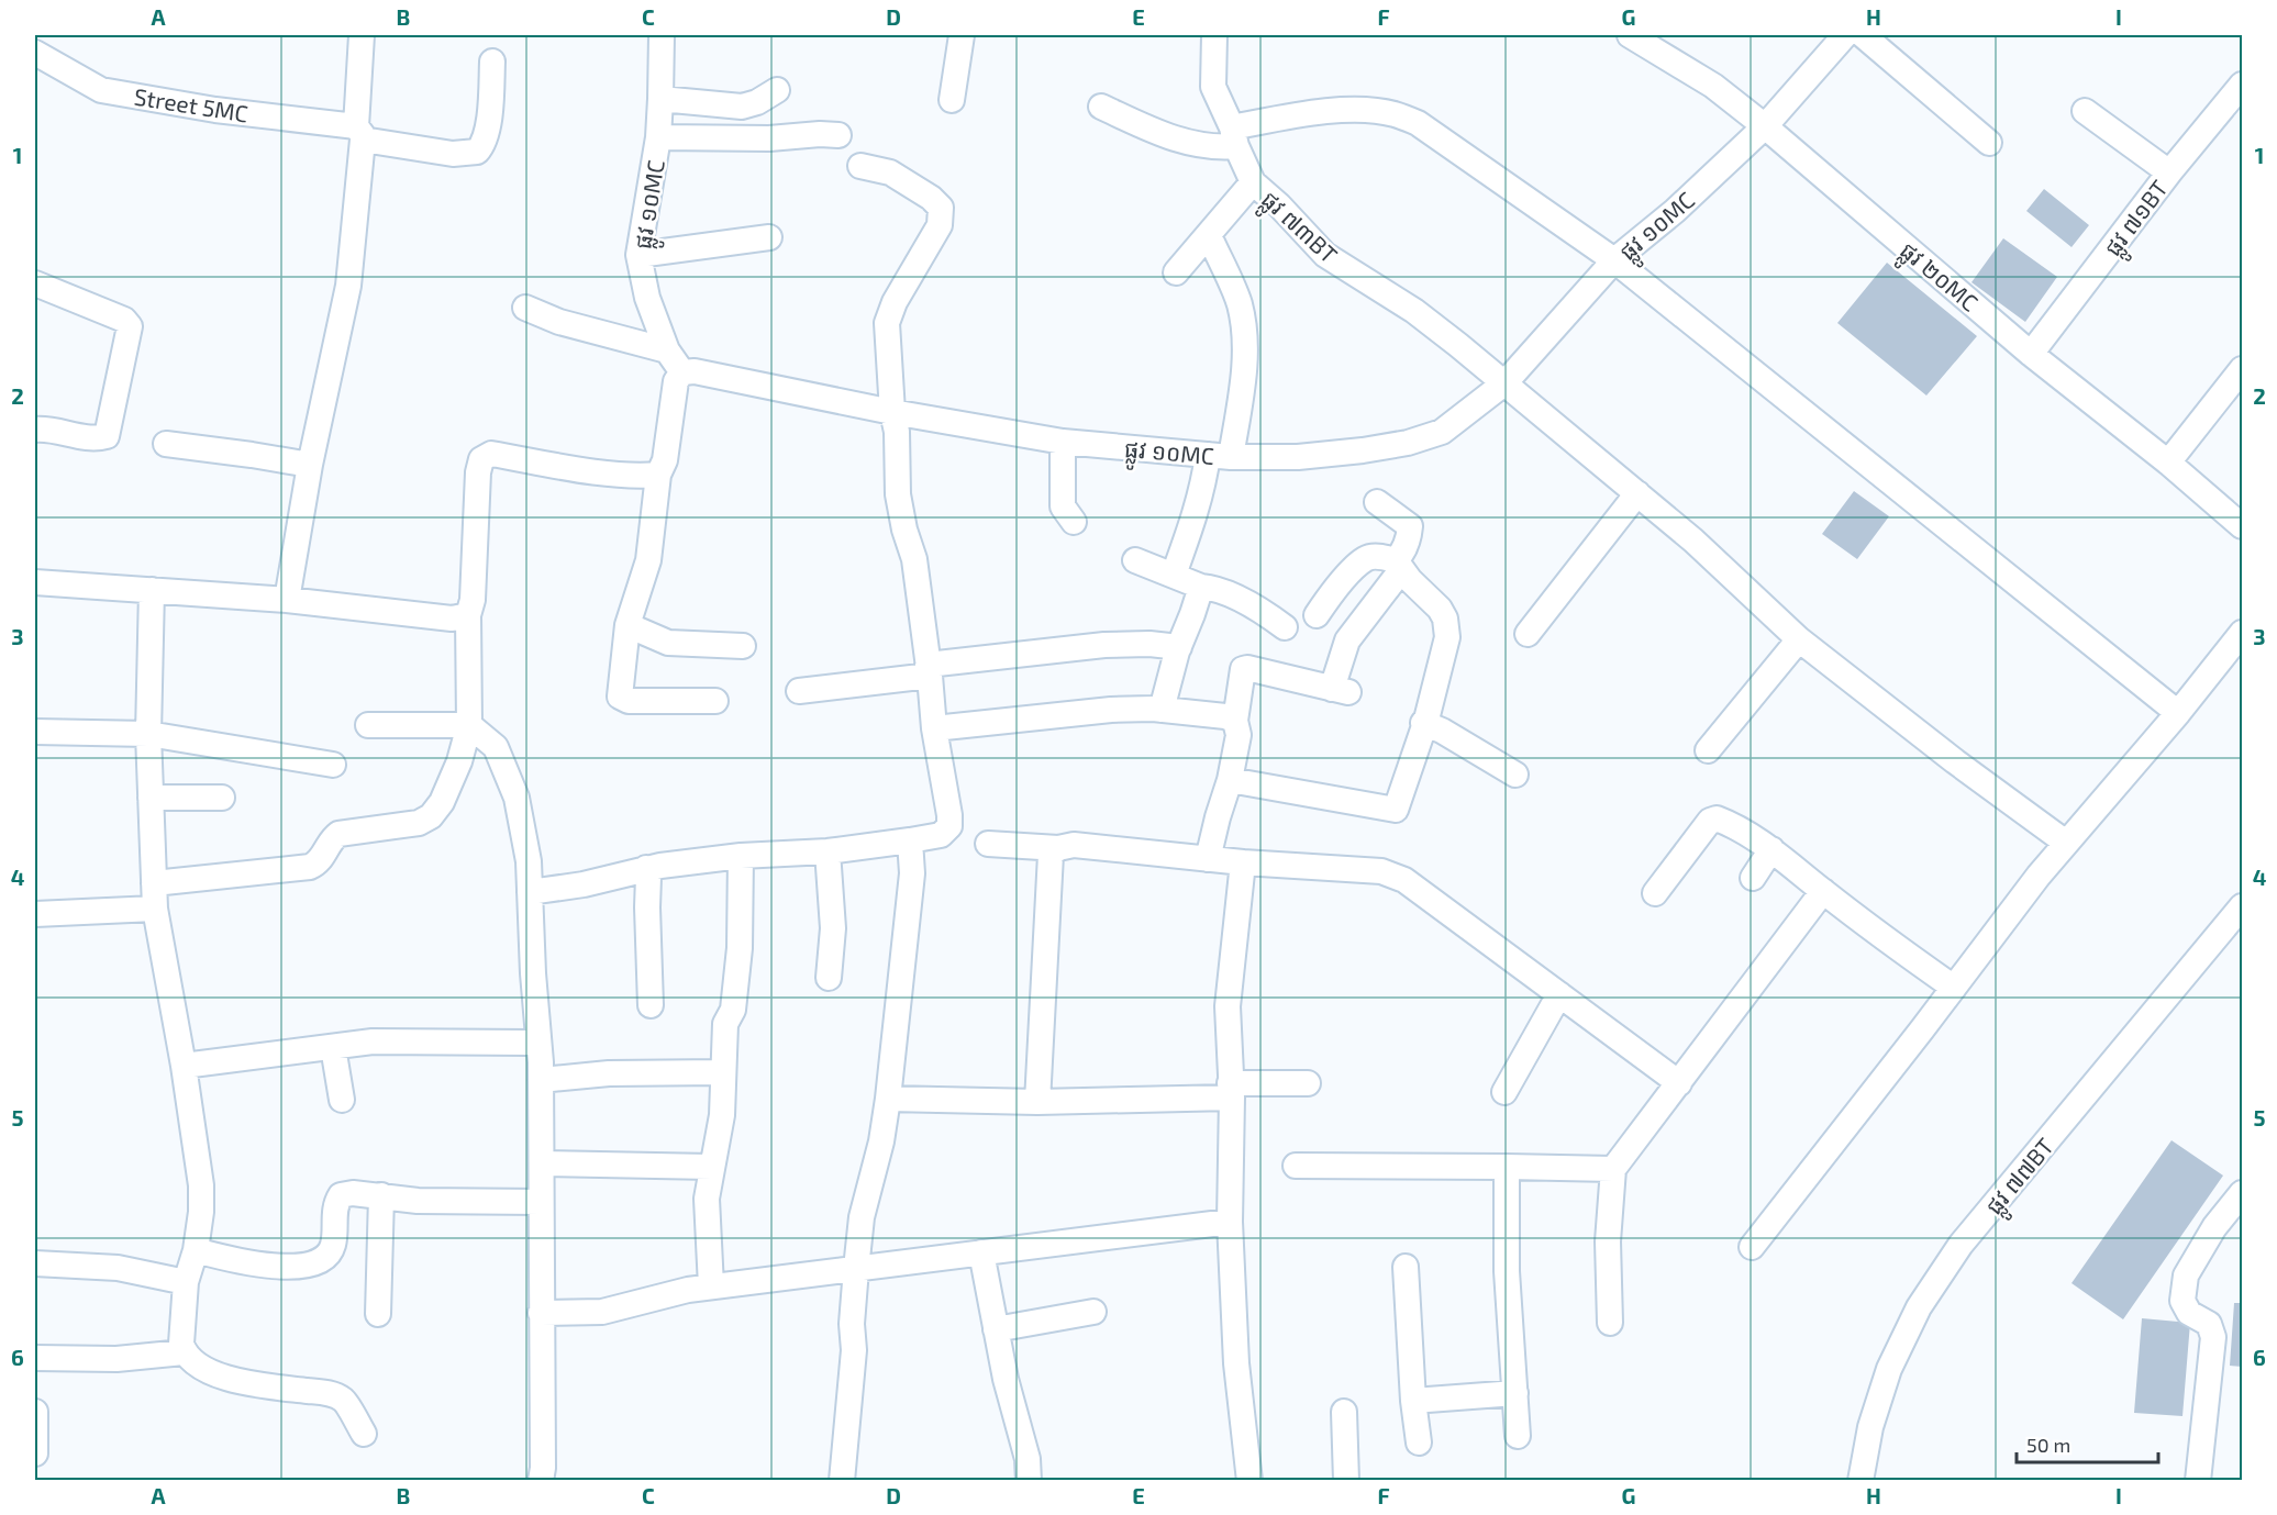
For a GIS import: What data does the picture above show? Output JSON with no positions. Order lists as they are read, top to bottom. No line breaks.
{"streets":{"street":["Street 5MC","ផ្លូវ ១០MC","ផ្លូវ ៧១BT","ផ្លូវ ៧៣BT","ផ្លូវ ២០MC","ផ្លូវ ៧៧BT"]},"crossings":[["ផ្លូវ ១០MC","ផ្លូវ ៧៣BT"],["ផ្លូវ ១០MC","ផ្លូវ ២០MC"],["ផ្លូវ ៧១BT","ផ្លូវ ២០MC"]],"scale_bar":"50 m","grid":{"columns":["A","B","C","D","E","F","G","H","I"],"rows":["1","2","3","4","5","6"]}}
